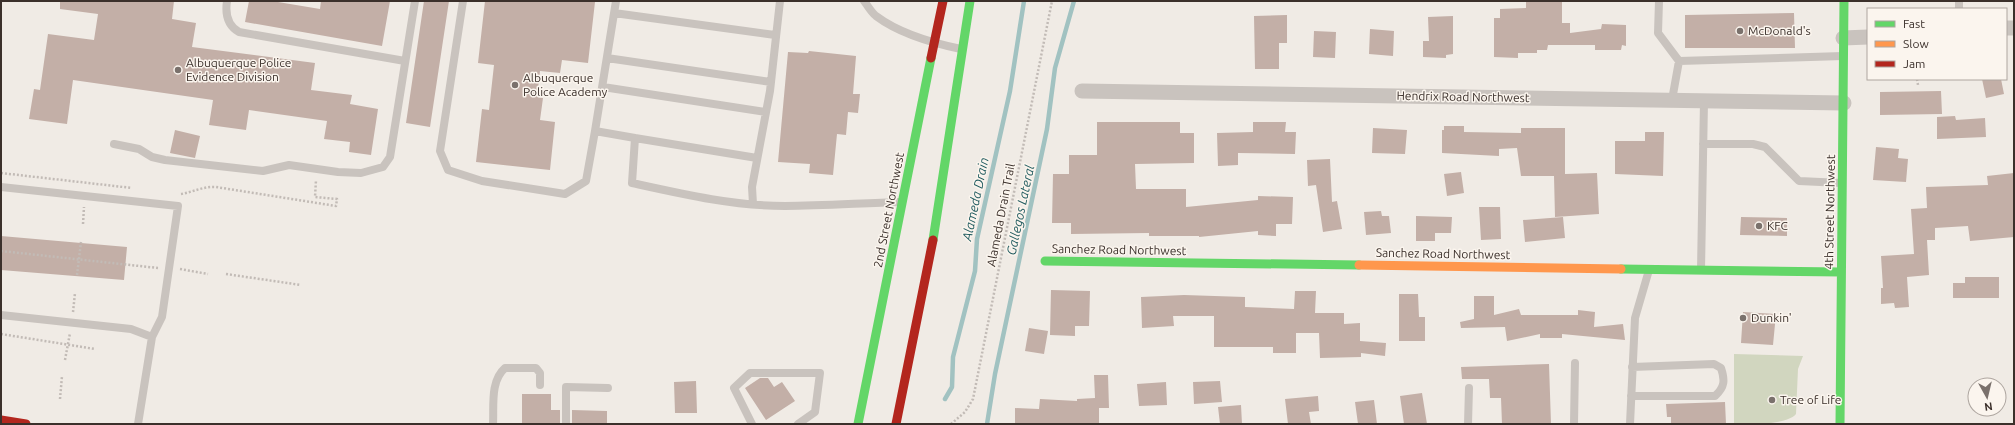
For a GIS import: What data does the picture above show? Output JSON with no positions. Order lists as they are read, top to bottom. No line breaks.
{"streets":{"main road":["2nd Street Northwest","4th Street Northwest","Sanchez Road Northwest"],"street":["Hendrix Road Northwest"],"path":["Alameda Drain Trail"]},"crossings":[["Hendrix Road Northwest","4th Street Northwest"],["4th Street Northwest","Sanchez Road Northwest"]],"water":["Alameda Drain","Gallegos Lateral"],"places":["McDonald's","Albuquerque Police Evidence Division","Albuquerque Police Academy","KFC","Dunkin'","Tree of Life"],"legend":["Fast","Slow","Jam"],"north":"bottom"}
